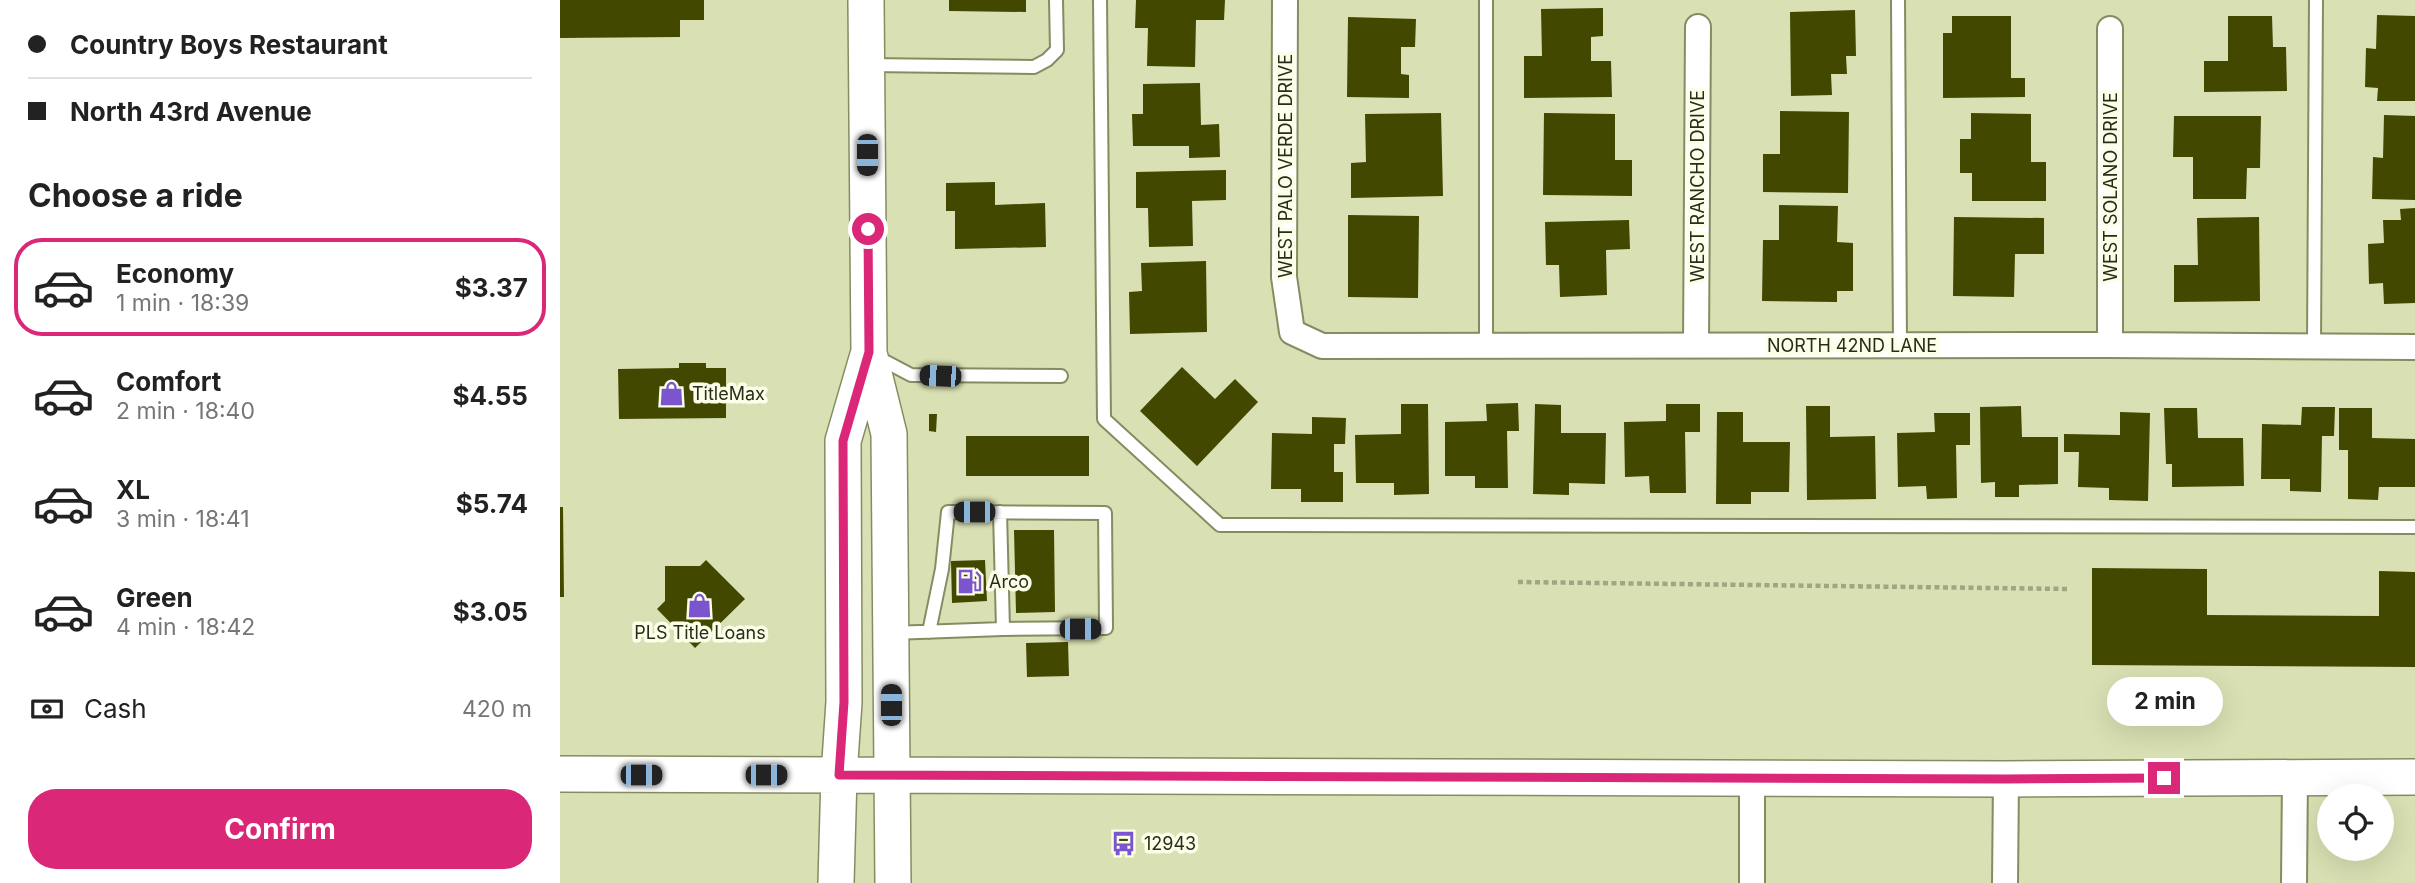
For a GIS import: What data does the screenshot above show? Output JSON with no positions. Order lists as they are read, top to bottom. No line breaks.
{"streets":{"street":["WEST PALO VERDE DRIVE","WEST RANCHO DRIVE","WEST SOLANO DRIVE","NORTH 42ND LANE"]},"crossings":[["WEST PALO VERDE DRIVE","NORTH 42ND LANE"],["WEST RANCHO DRIVE","NORTH 42ND LANE"],["WEST SOLANO DRIVE","NORTH 42ND LANE"]],"places":{"shop":["TitleMax","PLS Title Loans"],"fuel station":["Arco"],"bus stop":["12943"]},"page":{"banner":["Country Boys Restaurant","North 43rd Avenue"],"heading":"Choose a ride","list":[{"name":"Economy","note":"1 min · 18:39","value":"$3.37"},{"name":"Comfort","note":"2 min · 18:40","value":"$4.55"},{"name":"XL","note":"3 min · 18:41","value":"$5.74"},{"name":"Green","note":"4 min · 18:42","value":"$3.05"}],"pay":["Cash","420 m"],"bubble":"2 min","buttons":"Confirm"}}
